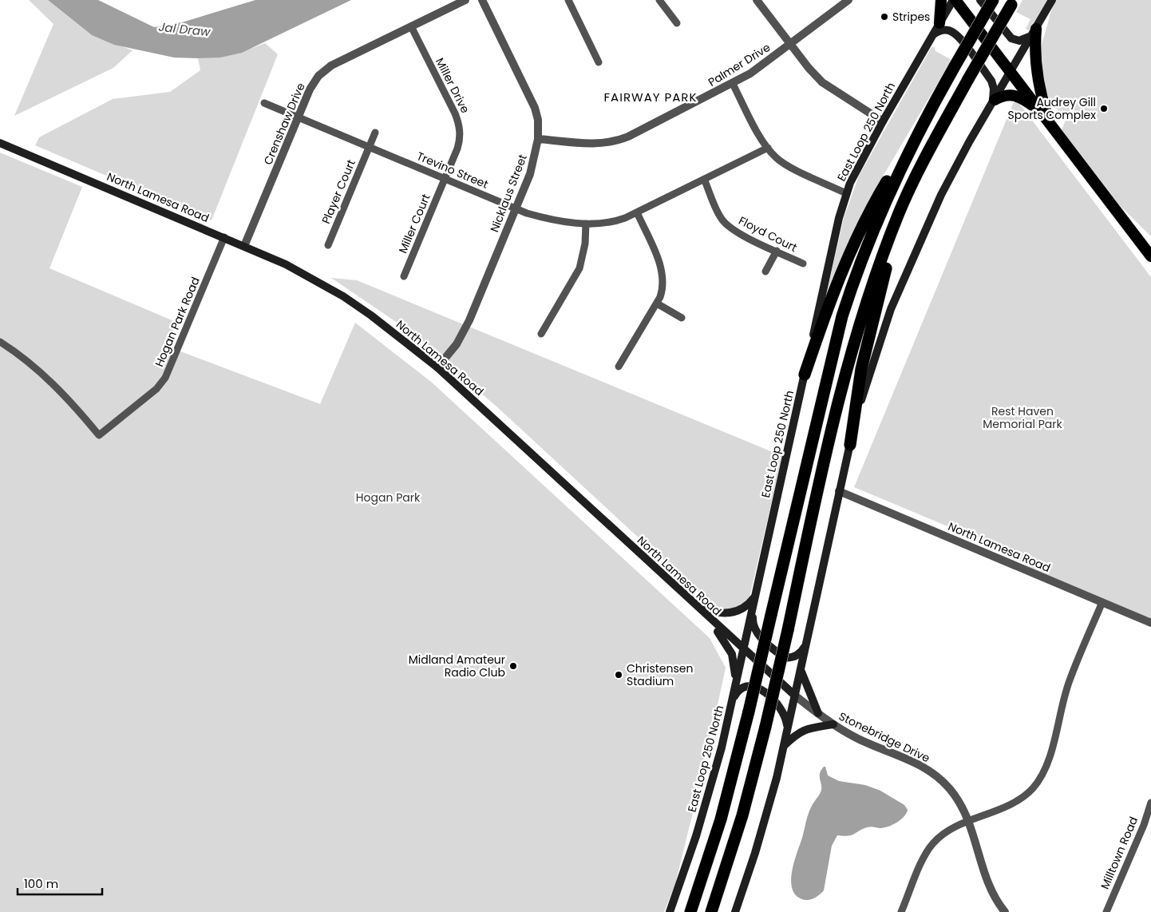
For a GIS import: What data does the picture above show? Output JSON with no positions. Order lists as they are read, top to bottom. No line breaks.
{"streets":{"main road":["East Loop 250 North","North Lamesa Road"],"street":["Palmer Drive","Miller Drive","Crenshaw Drive","Trevino Street","Player Court","Nicklaus Street","Miller Court","Floyd Court","Hogan Park Road","Stonebridge Drive","Milltown Road"]},"crossings":[["Palmer Drive","Nicklaus Street"],["Miller Drive","Crenshaw Drive"],["Miller Drive","Trevino Street"],["Miller Drive","Miller Court"],["Crenshaw Drive","Trevino Street"],["Crenshaw Drive","North Lamesa Road"],["East Loop 250 North","North Lamesa Road"],["Trevino Street","Player Court"],["Trevino Street","Nicklaus Street"],["Trevino Street","Miller Court"],["Trevino Street","Floyd Court"],["Nicklaus Street","North Lamesa Road"],["North Lamesa Road","Hogan Park Road"],["North Lamesa Road","Stonebridge Drive"]],"districts":["FAIRWAY PARK"],"water":["Jal Draw"],"parks":["Rest Haven Memorial Park","Hogan Park"],"places":["Stripes","Audrey Gill Sports Complex","Midland Amateur Radio Club","Christensen Stadium"],"scale_bar":"100 m"}
